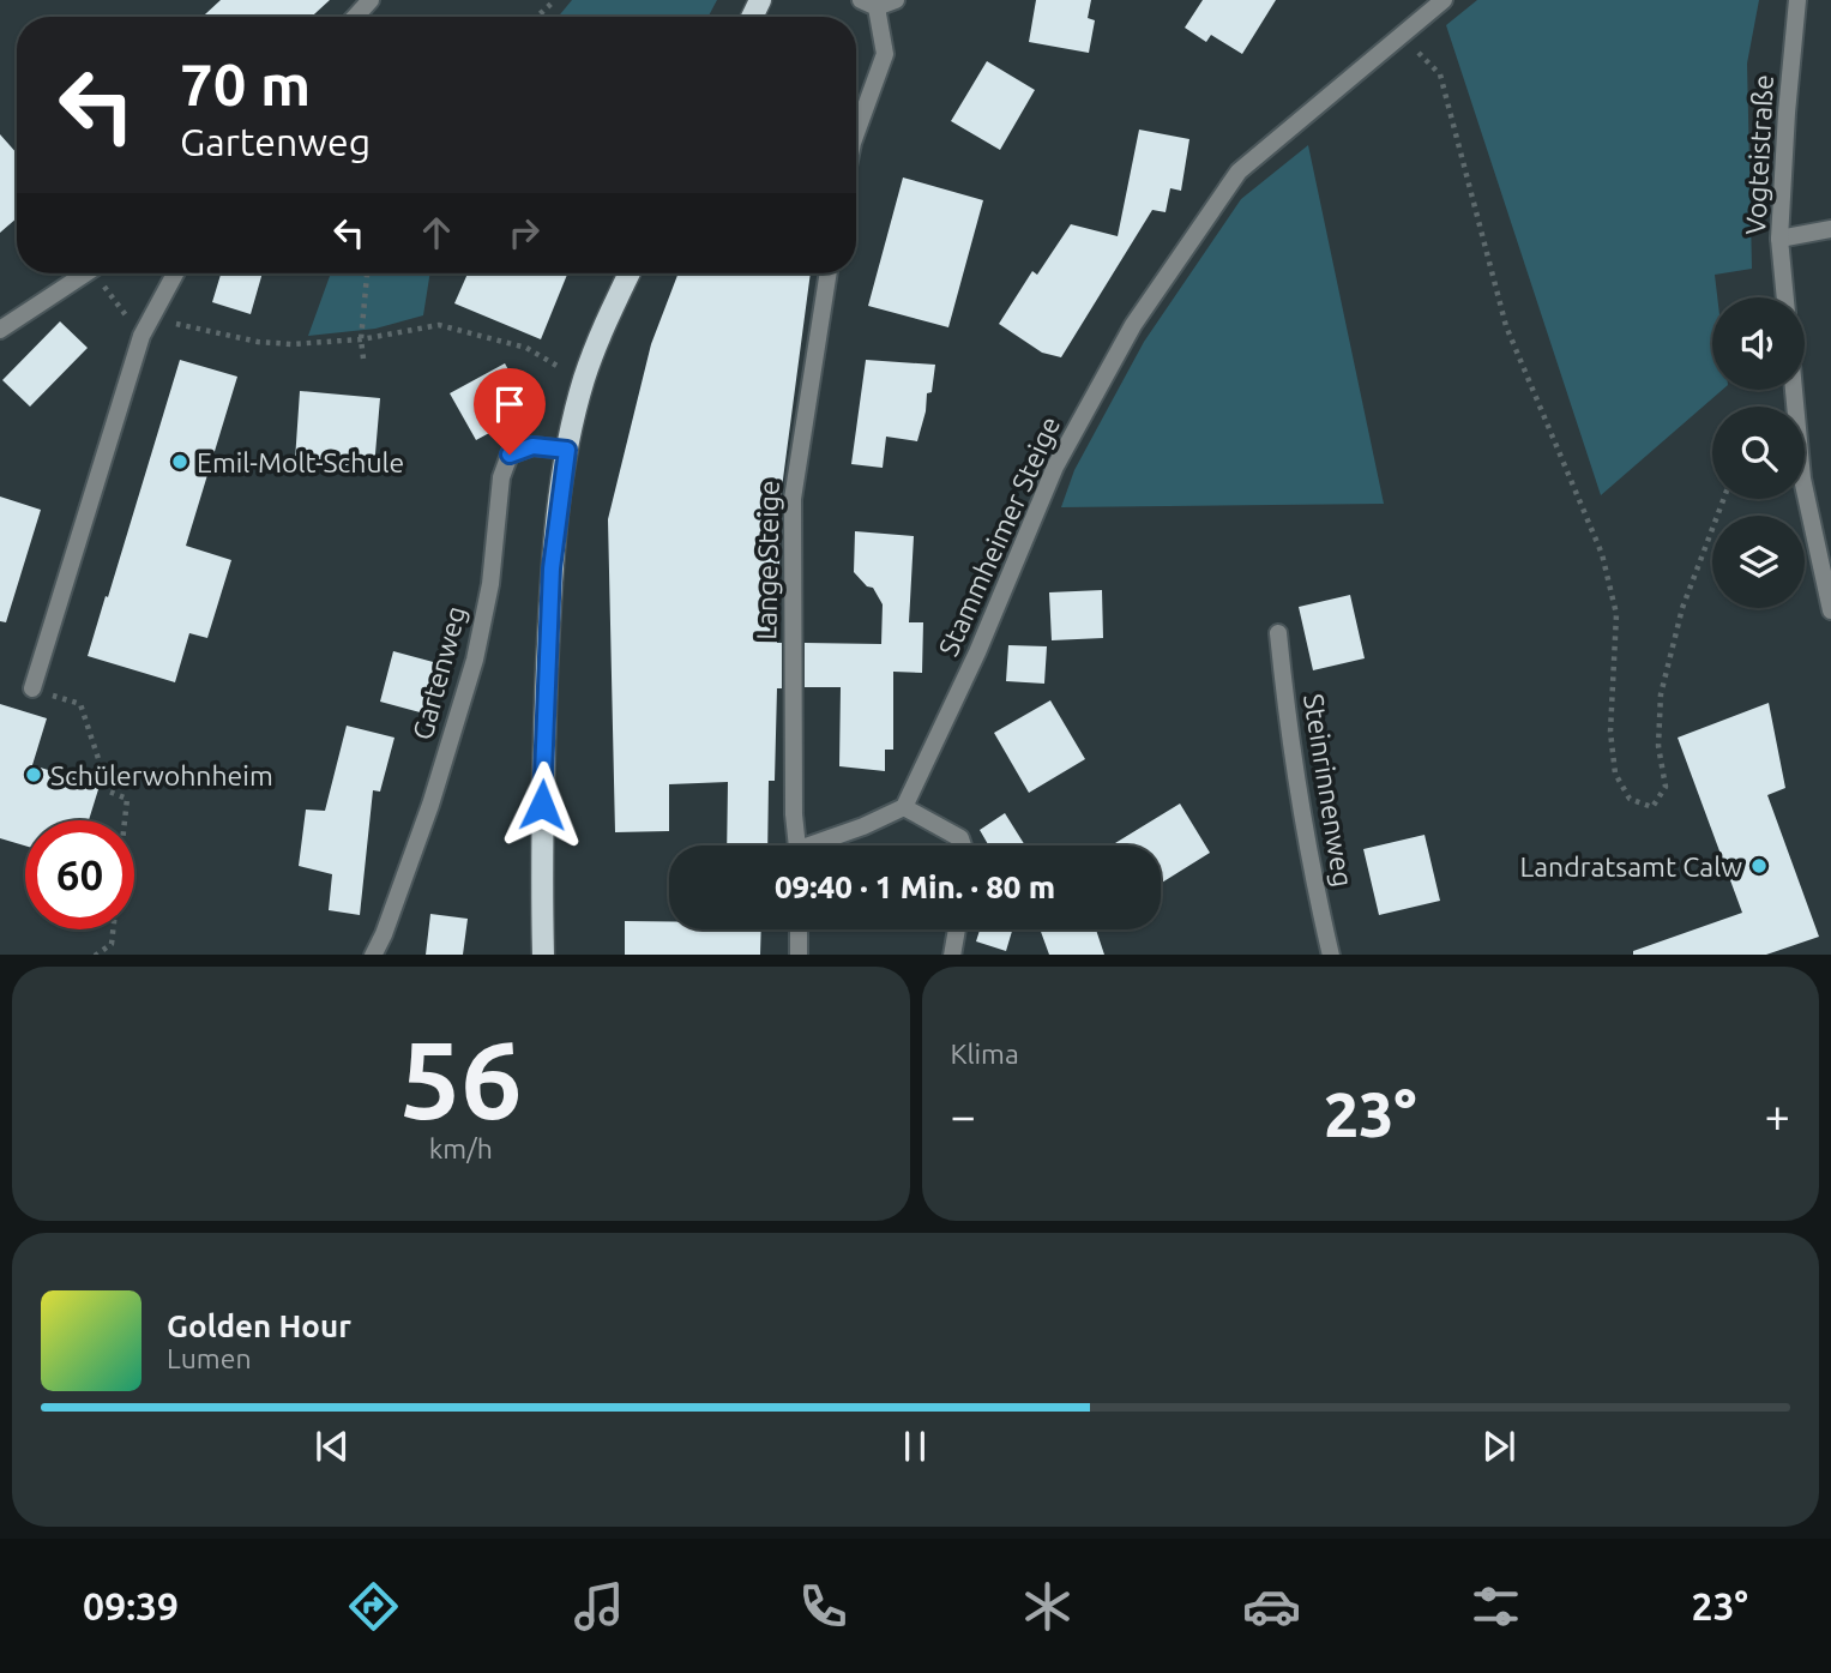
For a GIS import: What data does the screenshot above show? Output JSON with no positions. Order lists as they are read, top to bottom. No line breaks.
{"streets":{"street":["Vogteistraße","Stammheimer Steige","Lange Steige","Gartenweg","Steinrinnenweg"]},"places":["Emil-Molt-Schule","Schülerwohnheim","Landratsamt Calw"],"page":{"turn":["70 m","Gartenweg"],"limit":"60","trip":"09:40 · 1 Min. · 80 m","tile":[["56","km/h"],"Klima"],"heat":["−","23°","+"],"song":["Golden Hour","Lumen"],"tabs":["09:39","23°"]}}
